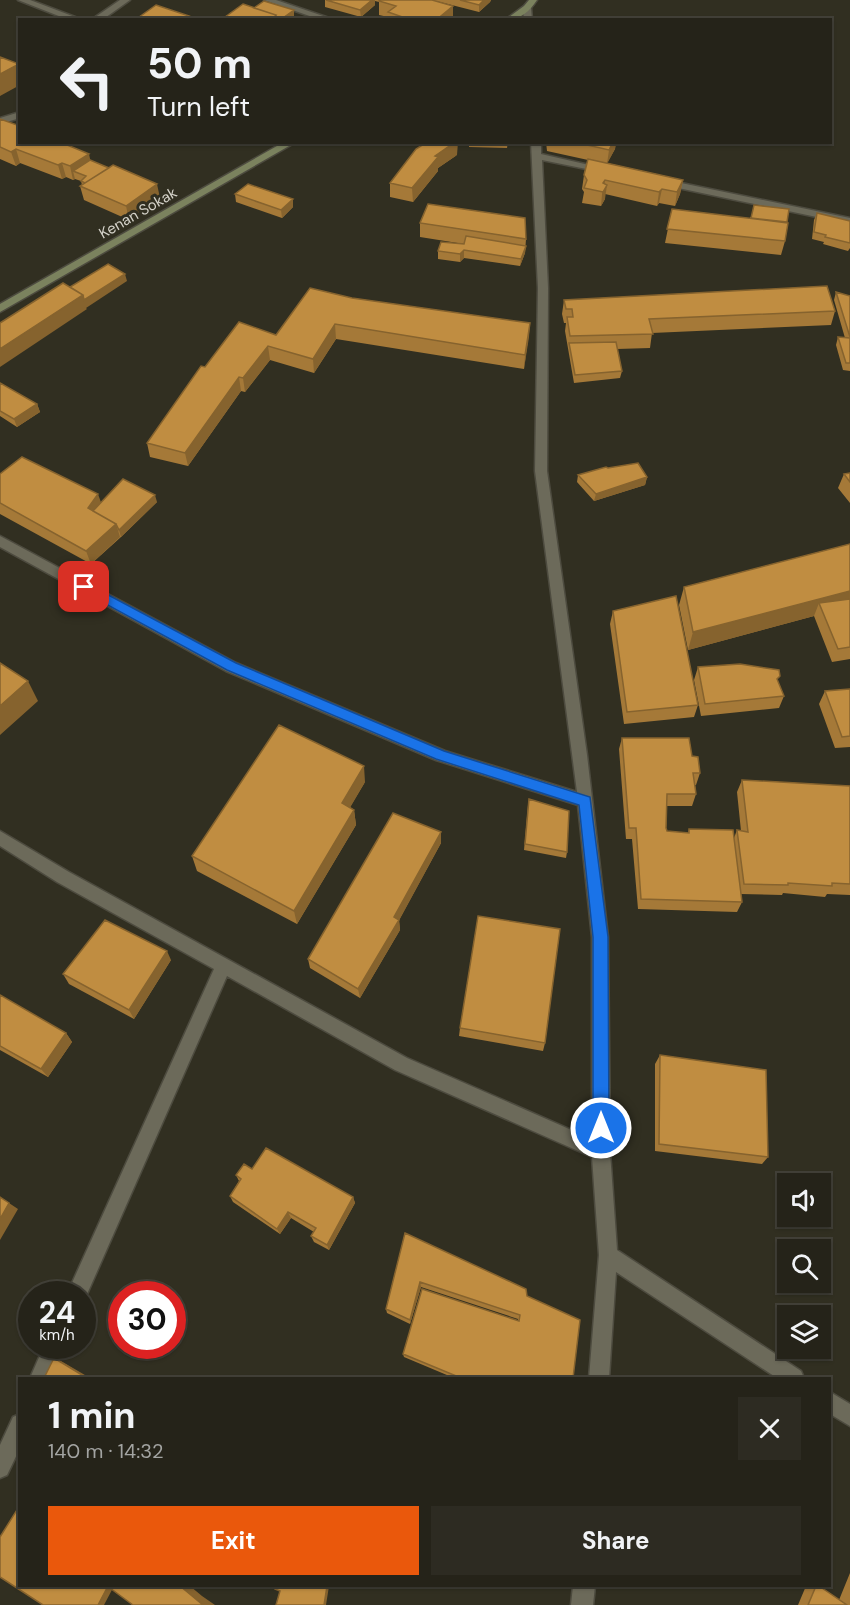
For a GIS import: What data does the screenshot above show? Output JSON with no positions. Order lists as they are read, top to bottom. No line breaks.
{"streets":{"street":["Kenan Sokak"]},"page":{"turn":["50 m","Turn left"],"speed":"24 km/h","limit":"30","heading":["1 min","140 m · 14:32"],"buttons":["Exit","Share"]}}
